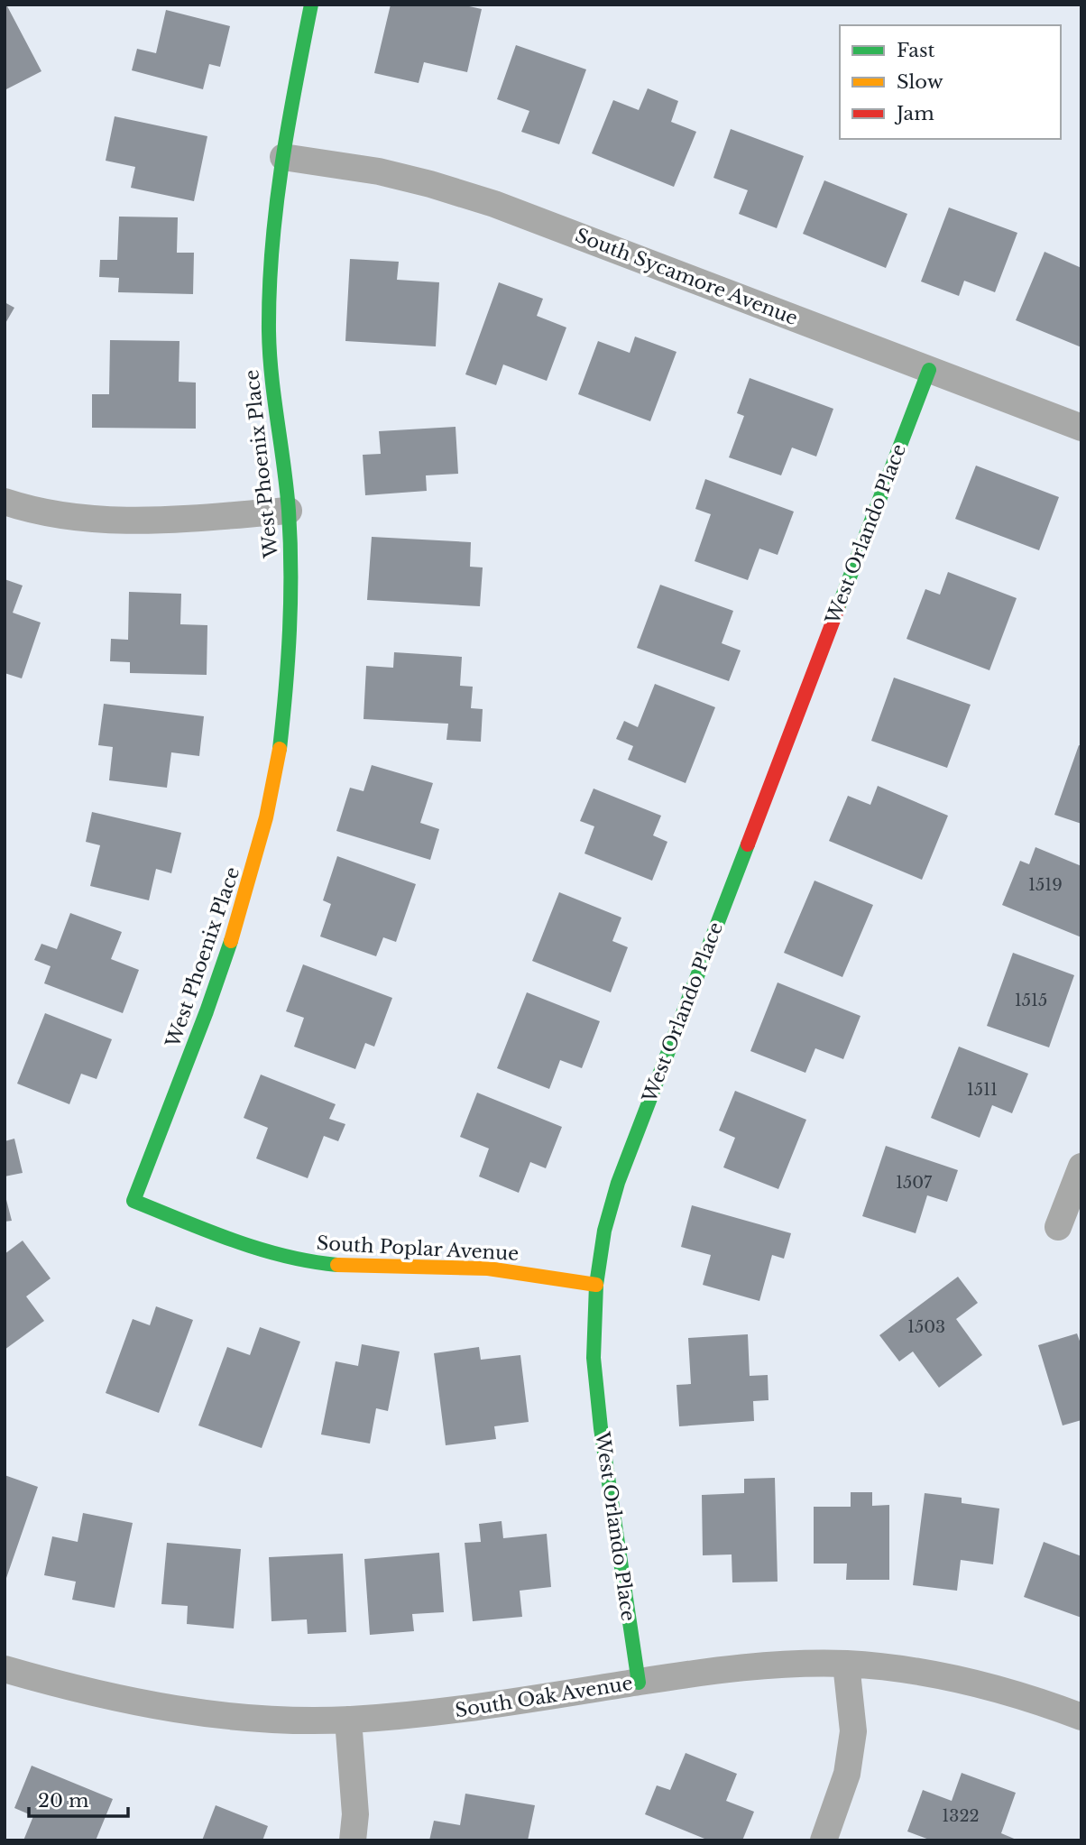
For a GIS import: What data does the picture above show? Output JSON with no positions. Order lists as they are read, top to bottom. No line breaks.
{"streets":{"street":["South Sycamore Avenue","West Phoenix Place","West Orlando Place","South Poplar Avenue","South Oak Avenue"]},"crossings":[["South Sycamore Avenue","West Phoenix Place"],["South Sycamore Avenue","West Orlando Place"],["West Phoenix Place","South Poplar Avenue"],["West Orlando Place","South Poplar Avenue"],["West Orlando Place","South Oak Avenue"]],"house_numbers":["1519","1515","1511","1507","1503","1322"],"legend":["Fast","Slow","Jam"],"scale_bar":"20 m"}
